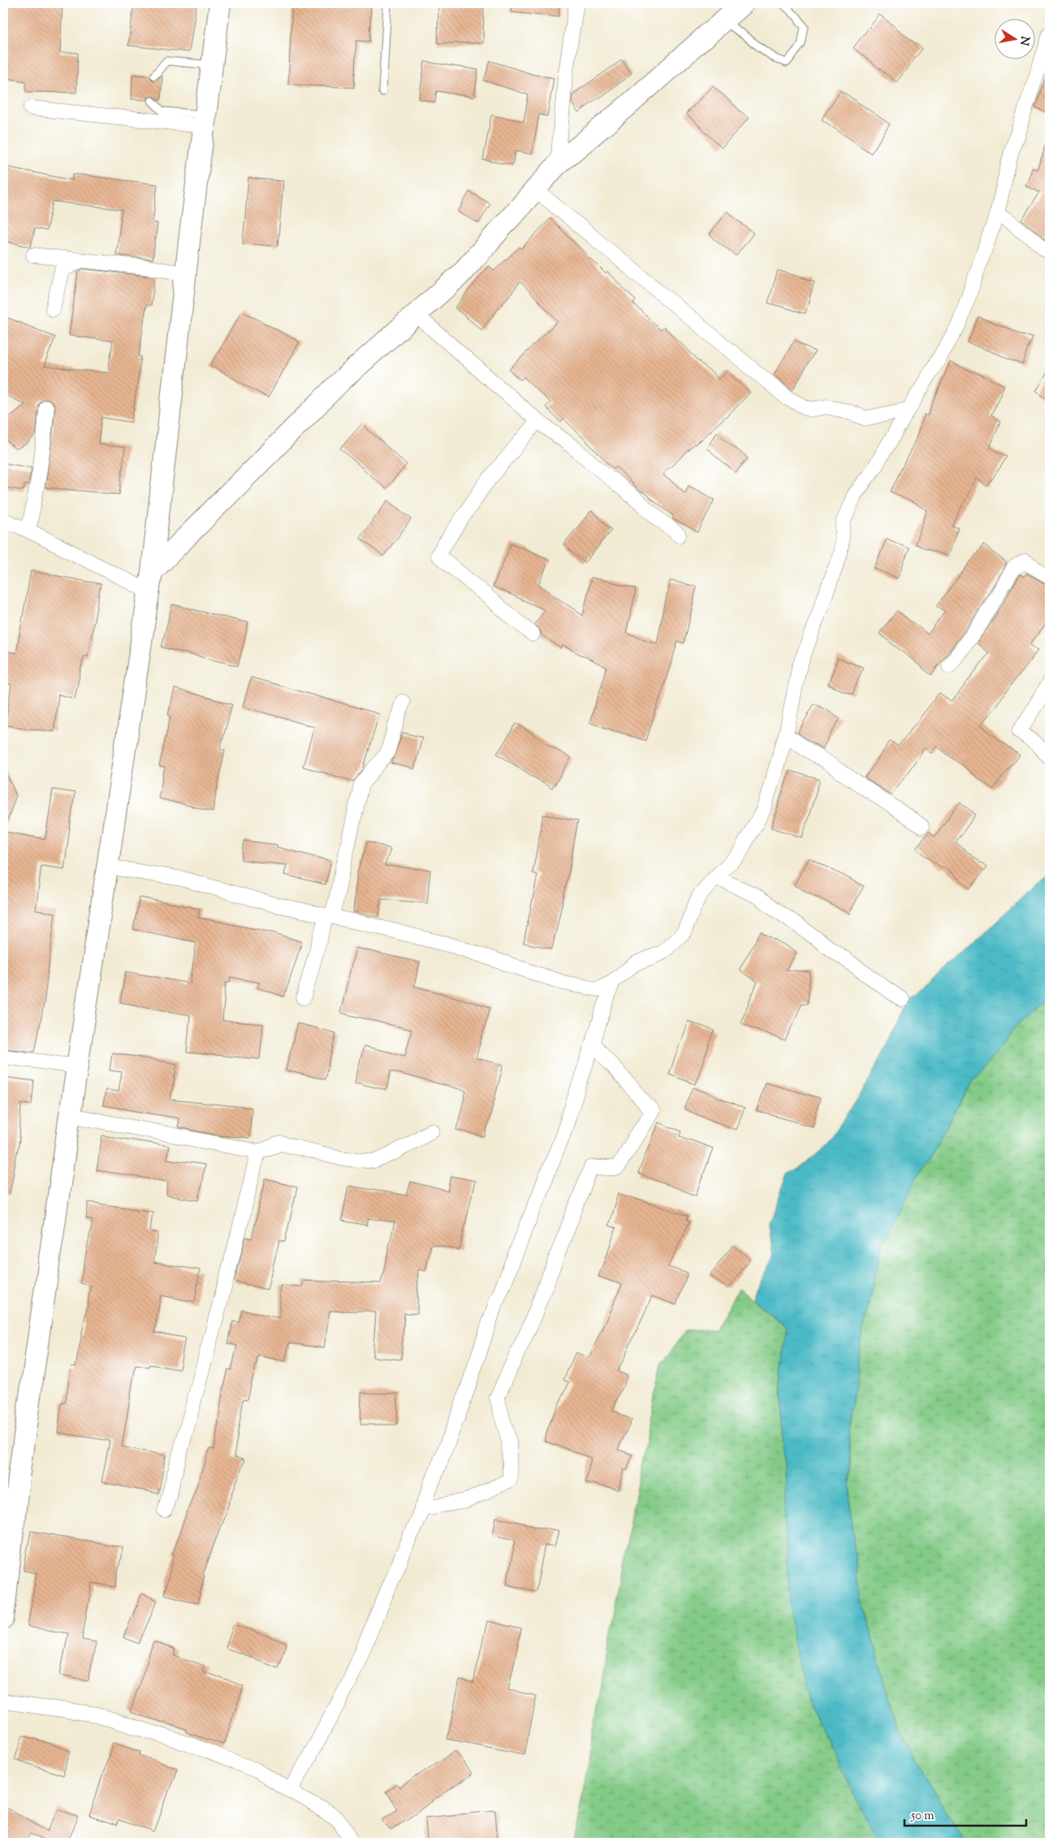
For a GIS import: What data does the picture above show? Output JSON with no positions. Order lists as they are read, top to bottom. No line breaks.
{"scale_bar":"50 m","north":"right"}
